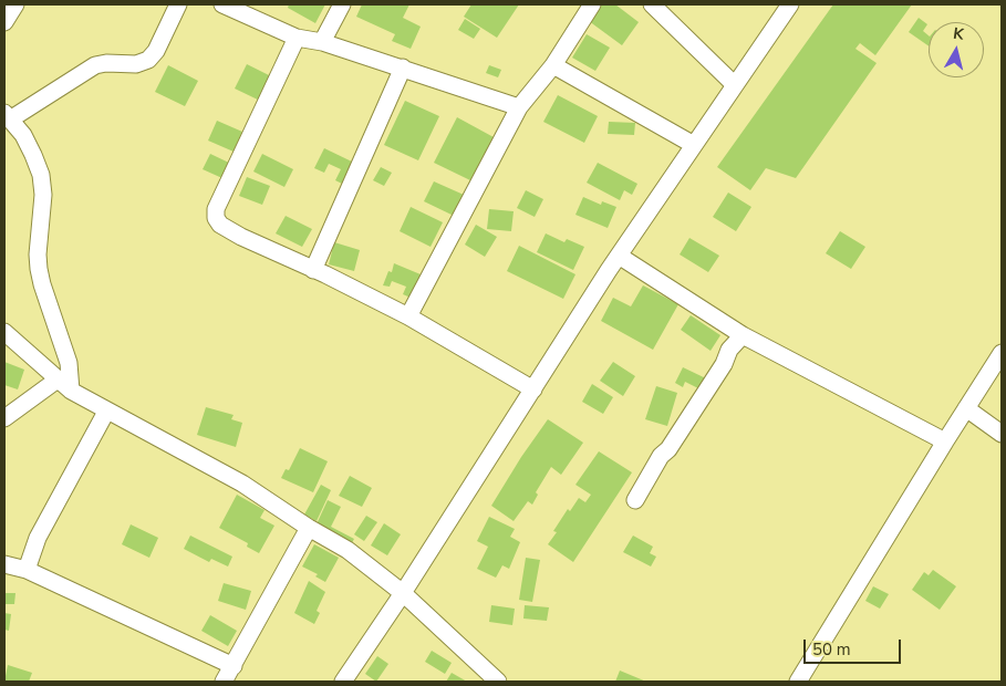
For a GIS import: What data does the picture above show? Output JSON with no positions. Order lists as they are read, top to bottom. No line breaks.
{"scale_bar":"50 m","north":"top"}
